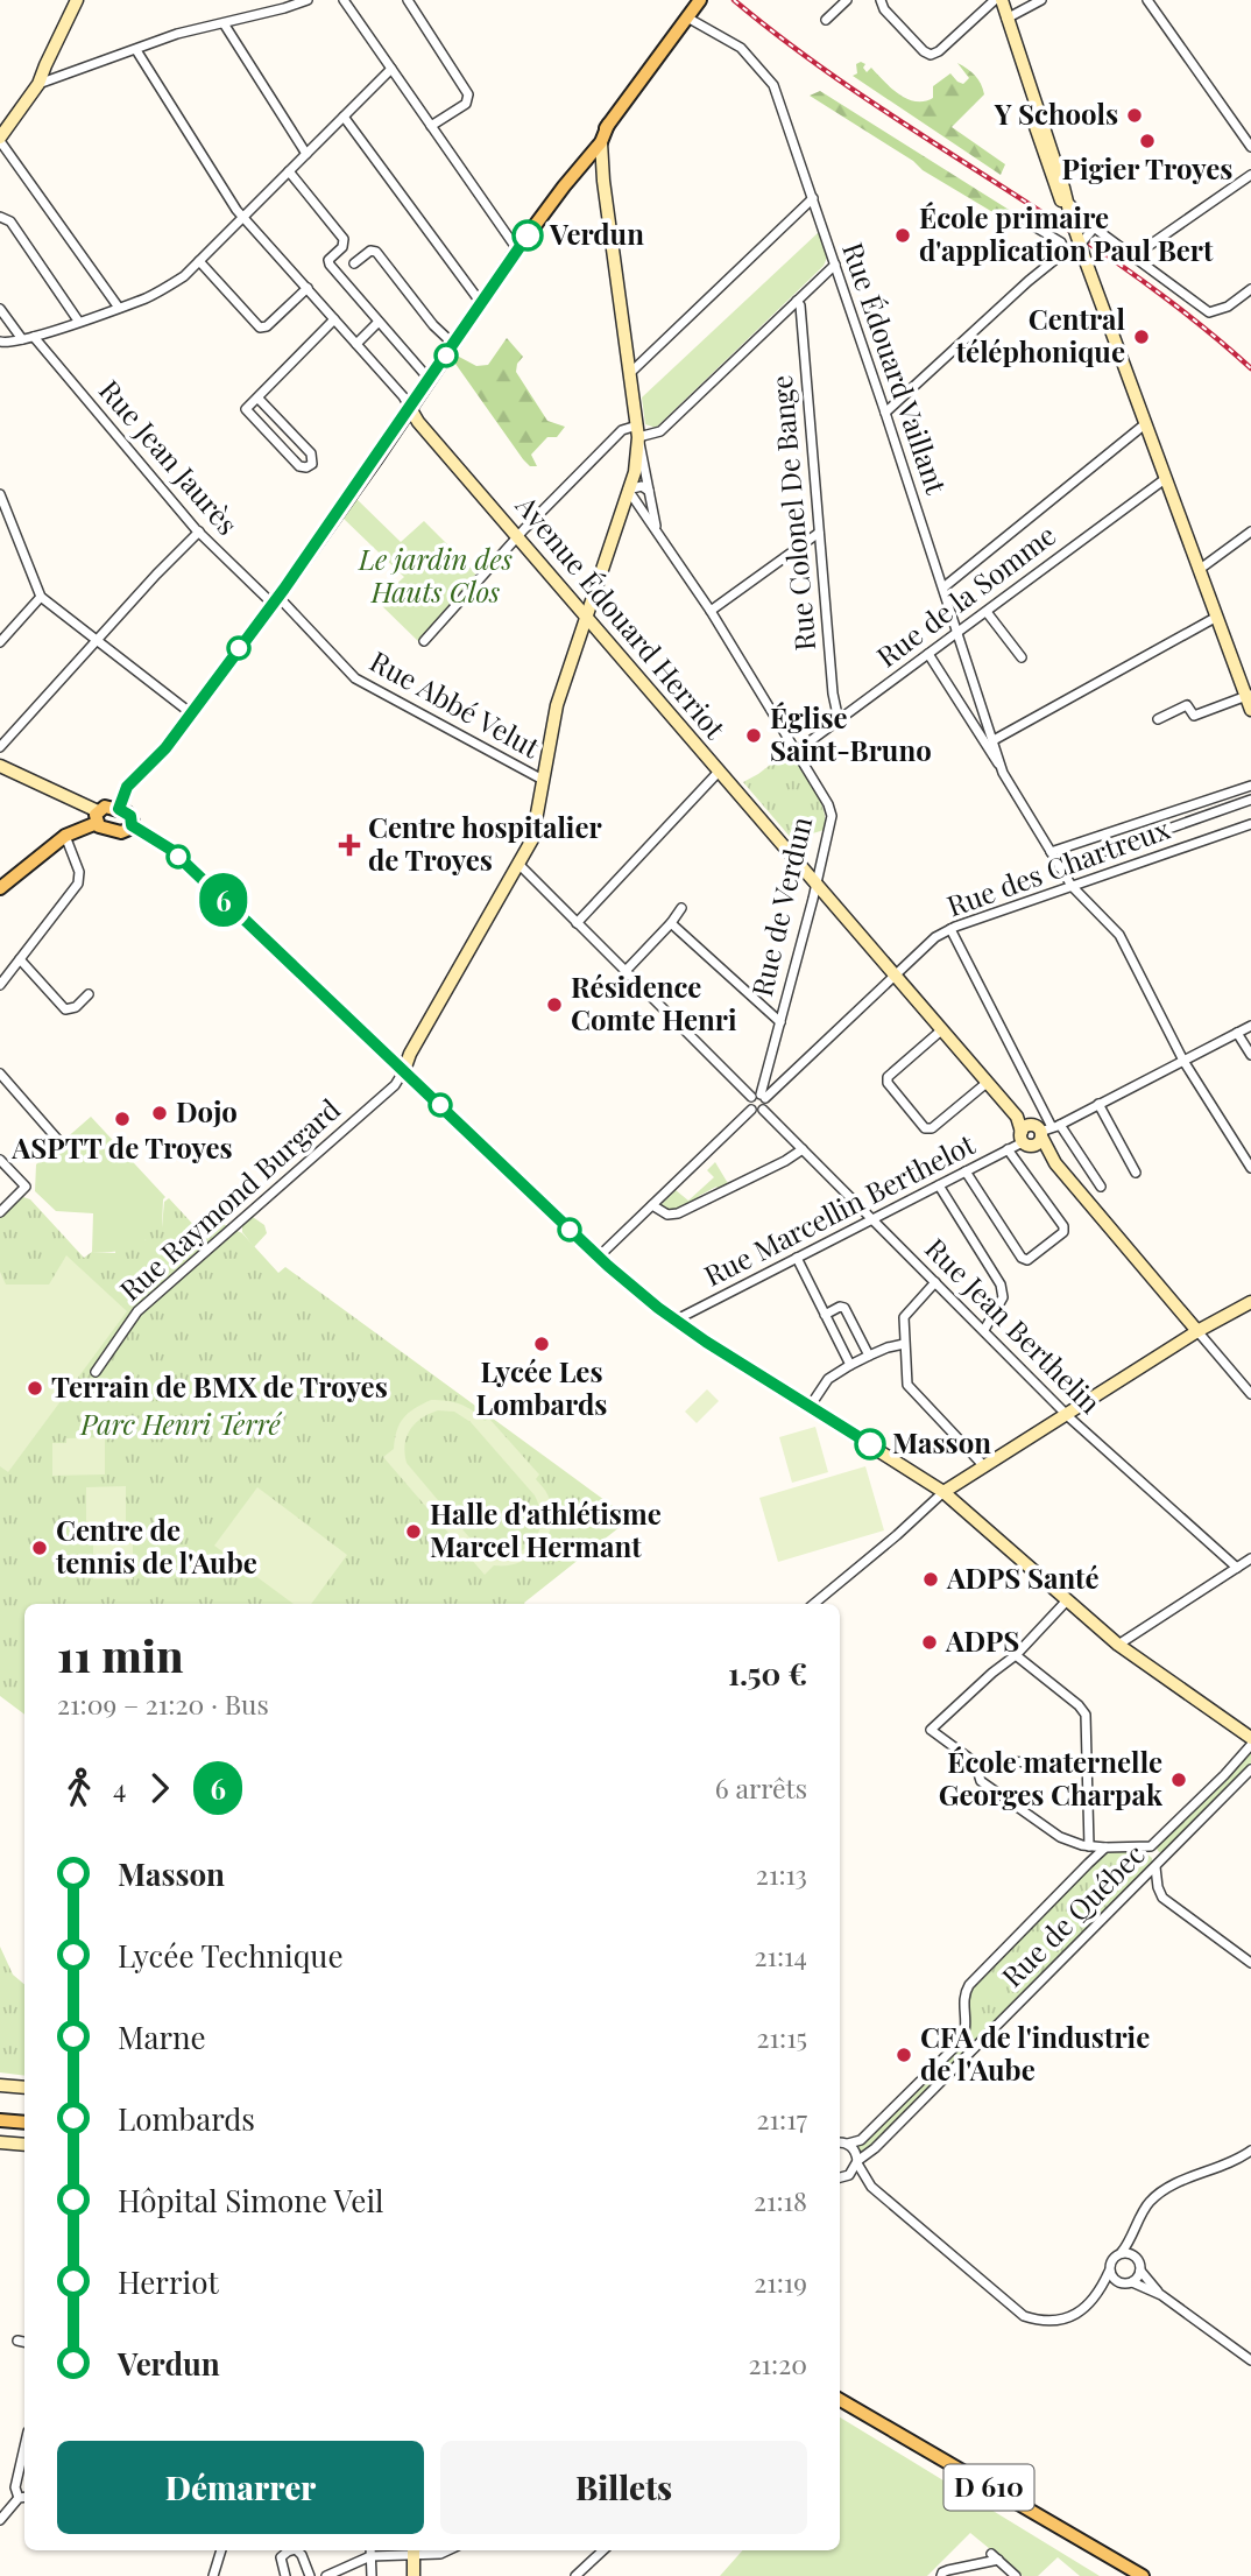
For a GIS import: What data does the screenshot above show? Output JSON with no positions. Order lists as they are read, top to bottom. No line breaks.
{"streets":{"main road":["D 610"],"street":["Rue Édouard Vaillant","Rue Jean Jaurès","Rue Colonel De Bange","Rue de la Somme","Avenue Édouard Herriot","Rue Abbé Velut","Rue des Chartreux","Rue de Verdun","Rue Raymond Burgard","Rue Marcellin Berthelot","Rue Jean Berthelin","Rue de Québec"]},"crossings":[["Rue Édouard Vaillant","Rue de la Somme"],["Rue Édouard Vaillant","Rue des Chartreux"],["Rue Jean Jaurès","Rue Abbé Velut"],["Rue Colonel De Bange","Rue de la Somme"],["Rue de la Somme","Rue de Verdun"],["Avenue Édouard Herriot","Rue des Chartreux"],["Avenue Édouard Herriot","Rue de Verdun"],["Avenue Édouard Herriot","Rue Marcellin Berthelot"],["Rue des Chartreux","Rue de Verdun"],["Rue des Chartreux","Rue Jean Berthelin"],["Rue de Verdun","Rue Jean Berthelin"],["Rue Marcellin Berthelot","Rue Jean Berthelin"]],"parks":["Le jardin des Hauts Clos","Parc Henri Terré"],"places":{"other":["Y Schools","Pigier Troyes","Verdun","École primaire d'application Paul Bert","Central téléphonique","Église Saint-Bruno","Résidence Comte Henri","Dojo","ASPTT de Troyes","Lycée Les Lombards","Terrain de BMX de Troyes","Masson","Halle d'athlétisme Marcel Hermant","Centre de tennis de l'Aube","ADPS Santé","ADPS","École maternelle Georges Charpak","CFA de l'industrie de l'Aube"],"health":["Centre hospitalier de Troyes"]},"lines":["bus line 6"],"page":{"on_map":"6","heading":["11 min","21:09 – 21:20 · Bus","1.50 €"],"legs":["4","6","6 arrêts"],"list":[{"name":"Masson","value":"21:13"},{"name":"Lycée Technique","value":"21:14"},{"name":"Marne","value":"21:15"},{"name":"Lombards","value":"21:17"},{"name":"Hôpital Simone Veil","value":"21:18"},{"name":"Herriot","value":"21:19"},{"name":"Verdun","value":"21:20"}],"buttons":["Démarrer","Billets"]}}
